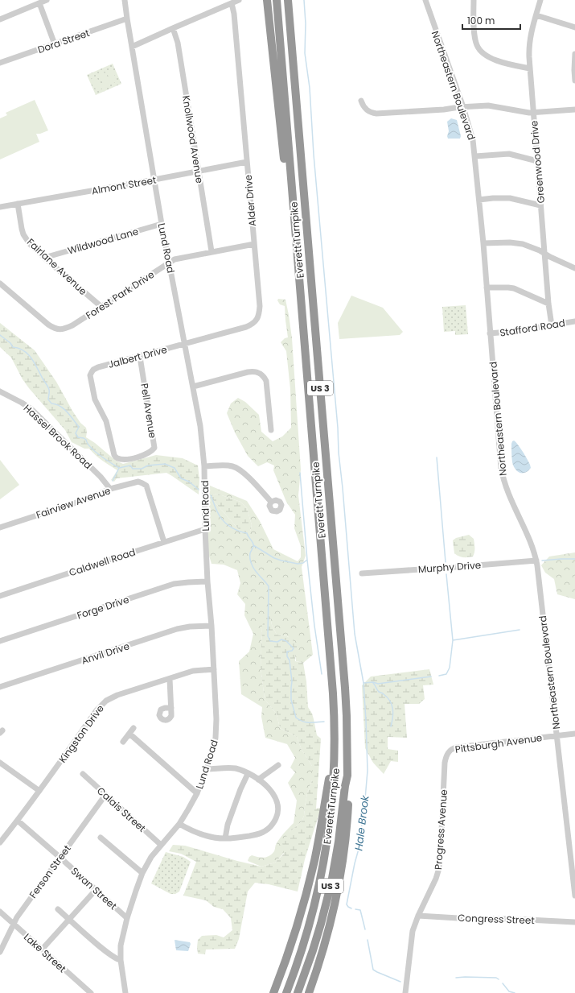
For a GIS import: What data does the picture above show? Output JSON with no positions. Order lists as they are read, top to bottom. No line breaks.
{"streets":{"highway":["Everett Turnpike","US 3"],"street":["Dora Street","Northeastern Boulevard","Knollwood Avenue","Greenwood Drive","Almont Street","Alder Drive","Wildwood Lane","Lund Road","Fairlane Avenue","Forest Park Drive","Stafford Road","Jalbert Drive","Pell Avenue","Hassel Brook Road","Fairview Avenue","Caldwell Road","Murphy Drive","Forge Drive","Anvil Drive","Kingston Drive","Pittsburgh Avenue","Calais Street","Progress Avenue","Ferson Street","Swan Street","Congress Street","Lake Street"]},"crossings":[["Dora Street","Lund Road"],["Northeastern Boulevard","Stafford Road"],["Northeastern Boulevard","Murphy Drive"],["Northeastern Boulevard","Pittsburgh Avenue"],["Knollwood Avenue","Almont Street"],["Knollwood Avenue","Forest Park Drive"],["Greenwood Drive","Stafford Road"],["Almont Street","Alder Drive"],["Almont Street","Lund Road"],["Almont Street","Fairlane Avenue"],["Alder Drive","Lund Road"],["Alder Drive","Forest Park Drive"],["Alder Drive","Jalbert Drive"],["Wildwood Lane","Lund Road"],["Wildwood Lane","Fairlane Avenue"],["Lund Road","Forest Park Drive"],["Lund Road","Jalbert Drive"],["Lund Road","Caldwell Road"],["Lund Road","Forge Drive"],["Lund Road","Anvil Drive"],["Lund Road","Kingston Drive"],["Lund Road","Calais Street"],["Lund Road","Swan Street"],["Fairlane Avenue","Forest Park Drive"],["Jalbert Drive","Pell Avenue"],["Hassel Brook Road","Fairview Avenue"],["Fairview Avenue","Caldwell Road"],["Kingston Drive","Swan Street"],["Pittsburgh Avenue","Progress Avenue"],["Calais Street","Ferson Street"],["Progress Avenue","Congress Street"],["Ferson Street","Swan Street"],["Ferson Street","Lake Street"]],"water":["Hale Brook"],"scale_bar":"100 m"}
